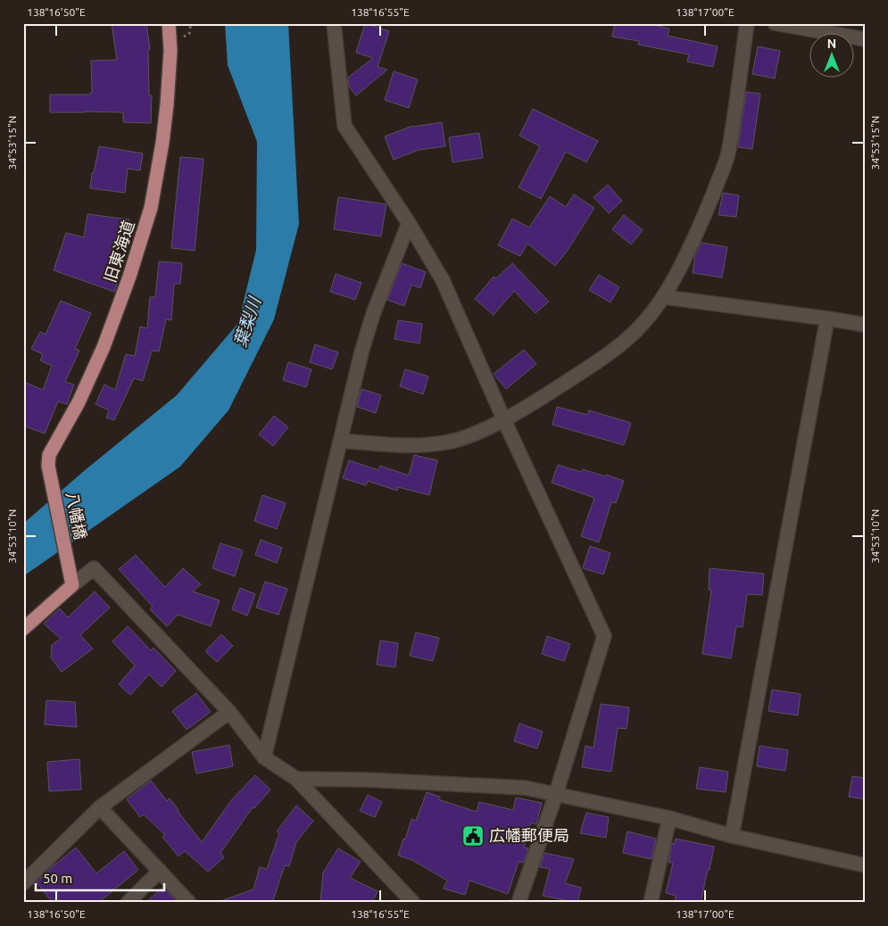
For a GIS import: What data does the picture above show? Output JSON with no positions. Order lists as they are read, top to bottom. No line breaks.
{"streets":{"main road":["旧東海道","八幡橋"]},"crossings":[["旧東海道","八幡橋"]],"water":["葉梨川"],"places":{"public building":["広幡郵便局"]},"scale_bar":"50 m","north":"top","coordinates":["138°16'50\"E","138°16'55\"E","138°17'00\"E","34°53'15\"N","34°53'10\"N"]}
